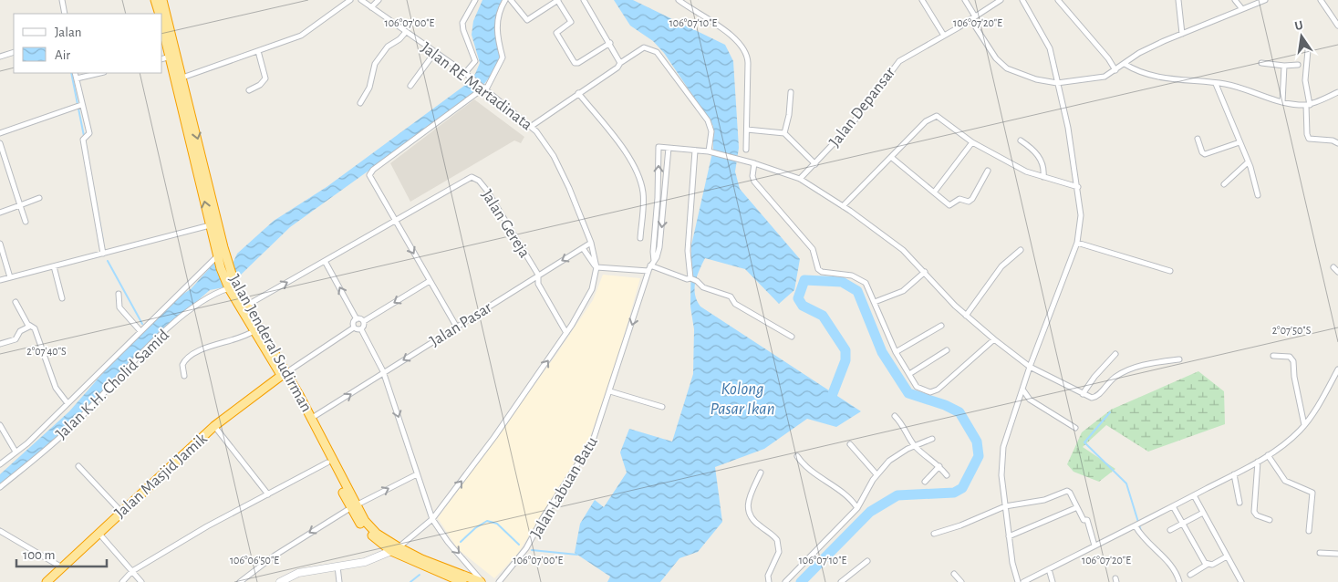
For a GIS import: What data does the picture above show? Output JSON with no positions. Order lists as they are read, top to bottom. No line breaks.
{"streets":{"highway":["Jalan Jenderal Sudirman","Jalan Masjid Jamik"],"street":["Jalan RE Martadinata","Jalan Depansar","Jalan Gereja","Jalan Pasar","Jalan K.H. Cholid Samid","Jalan Labuan Batu"]},"crossings":[["Jalan RE Martadinata","Jalan Pasar"],["Jalan Gereja","Jalan Pasar"],["Jalan Pasar","Jalan Jenderal Sudirman"],["Jalan Jenderal Sudirman","Jalan K.H. Cholid Samid"],["Jalan Jenderal Sudirman","Jalan Masjid Jamik"]],"one_way":["Jalan Labuan Batu"],"water":["Kolong Pasar Ikan"],"legend":["Jalan","Air"],"scale_bar":"100 m","north":"top","coordinates":["106°07'00\"E","106°07'10\"E","106°07'20\"E","2°07'50\"S","2°07'40\"S","106°06'50\"E"]}
